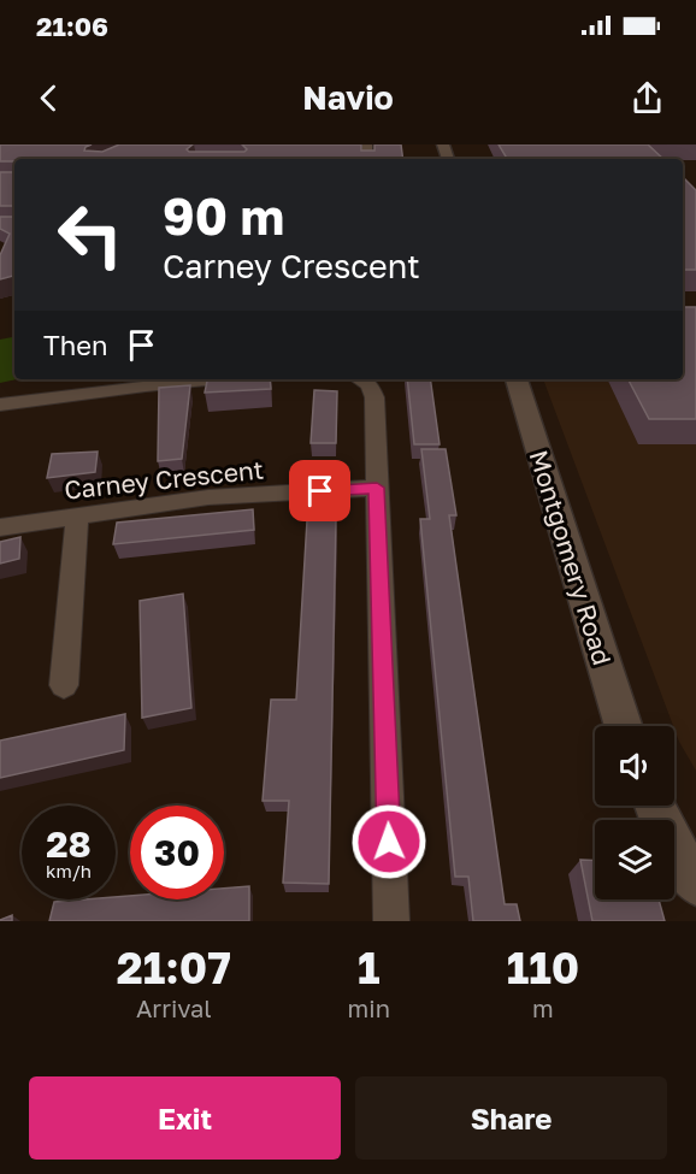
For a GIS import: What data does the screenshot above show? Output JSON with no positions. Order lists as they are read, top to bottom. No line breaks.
{"streets":{"street":["Carney Crescent","Montgomery Road"]},"page":{"status":"21:06","header":"Navio","turn":["90 m","Carney Crescent"],"then":"Then","speed":"28 km/h","limit":"30","eta":["21:07","Arrival","1","min","110","m"],"buttons":["Exit","Share"]}}
